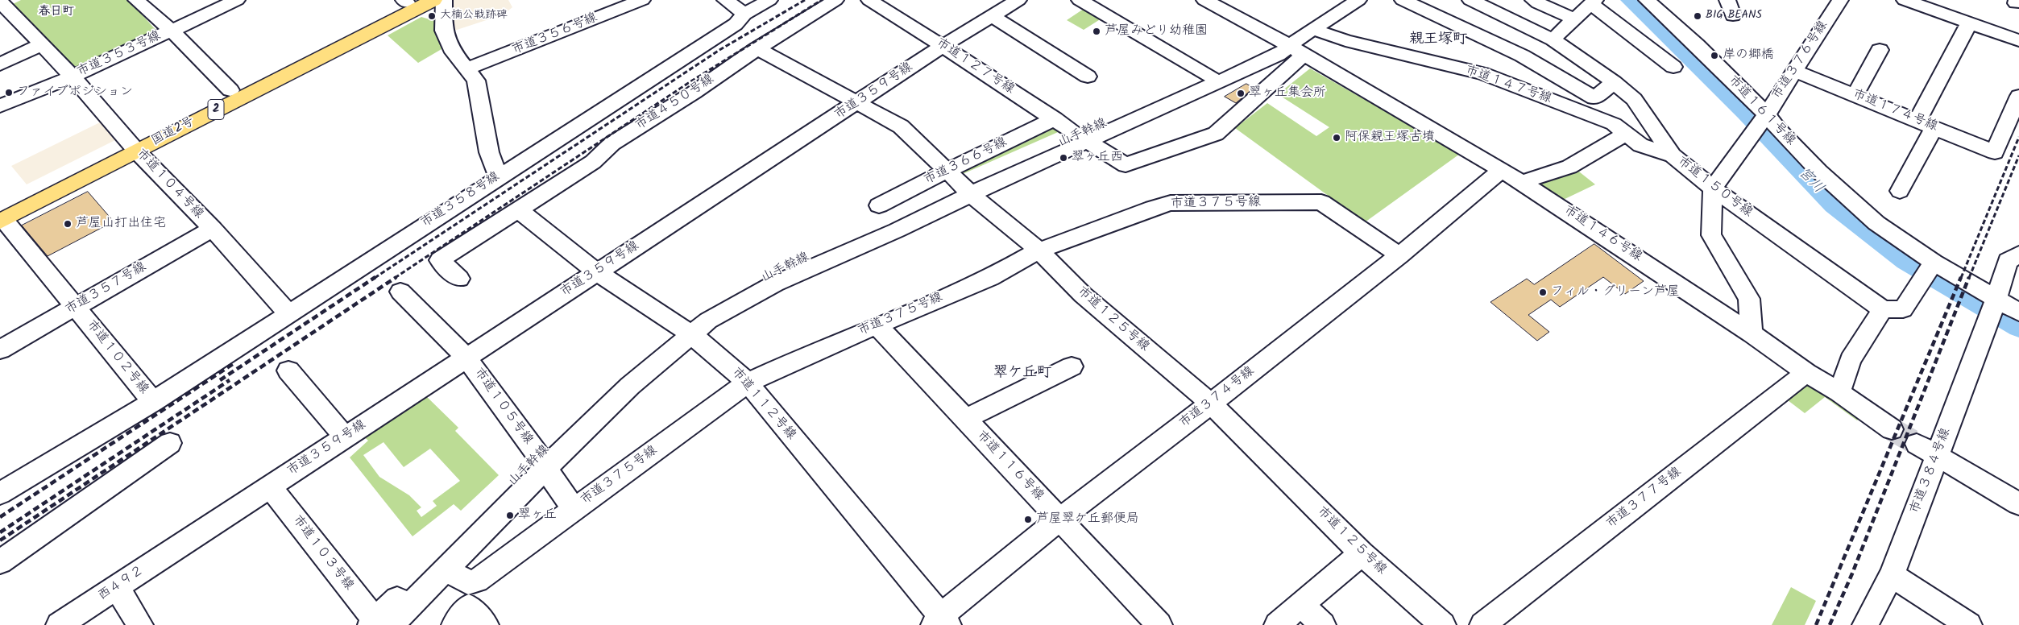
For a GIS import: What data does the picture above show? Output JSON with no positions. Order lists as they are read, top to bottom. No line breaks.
{"streets":{"highway":["2","国道2号"],"street":["市道３５６号線","市道３５３号線","市道３７６号線","市道１２７号線","市道１４７号線","市道３５９号線","市道４５０号線","市道１６１号線","市道１７４号線","山手幹線","市道３６６号線","市道１０４号線","市道１５０号線","市道３５８号線","市道３７５号線","市道１４６号線","市道３５７号線","市道１２５号線","市道１０２号線","市道３７４号線","市道１１２号線","市道１０５号線","市道１１６号線","市道３８４号線","市道３７７号線","市道１０３号線","西４９２"]},"crossings":[["市道３５３号線","市道１０４号線"],["市道３７６号線","市道１６１号線"],["市道３７６号線","市道１７４号線"],["市道３７６号線","市道１５０号線"],["市道１２７号線","市道３５９号線"],["市道１２７号線","山手幹線"],["市道１２７号線","市道３６６号線"],["市道１２７号線","市道１４６号線"],["市道１４７号線","山手幹線"],["市道１４７号線","市道１５０号線"],["市道３５９号線","市道１２５号線"],["市道３５９号線","市道１１２号線"],["市道３５９号線","市道１０５号線"],["市道３５９号線","市道１０３号線"],["市道３５９号線","西４９２"],["市道４５０号線","市道１２５号線"],["市道４５０号線","市道１１２号線"],["市道１６１号線","市道３８４号線"],["国道2号","市道１０４号線"],["国道2号","市道１０２号線"],["山手幹線","市道３７５号線"],["山手幹線","市道１４６号線"],["山手幹線","市道１２５号線"],["山手幹線","市道１１２号線"],["山手幹線","市道１０５号線"],["山手幹線","市道１０３号線"],["市道３６６号線","市道１２５号線"],["市道１０４号線","市道３５８号線"],["市道１０４号線","市道３５７号線"],["市道３５８号線","市道１０２号線"],["市道３７５号線","市道１２５号線"],["市道３７５号線","市道３７４号線"],["市道３７５号線","市道１１２号線"],["市道３７５号線","市道１０５号線"],["市道３７５号線","市道１１６号線"],["市道１４６号線","市道３７４号線"],["市道１４６号線","市道３７７号線"],["市道３５７号線","市道１０２号線"],["市道１２５号線","市道３７４号線"],["市道３７４号線","市道１１２号線"],["市道３７４号線","市道１１６号線"]],"districts":["春日町","親王塚町","翠ケ丘町"],"water":["宮川"],"places":["大楠公戦跡碑","BIG BEANS","芦屋みどり幼稚園","岸の郷橋","ファイブポジション","翠ヶ丘集会所","阿保親王塚古墳","翠ヶ丘西","芦屋山打出住宅","フィル・グリーン芦屋","翠ヶ丘","芦屋翠ケ丘郵便局"]}
